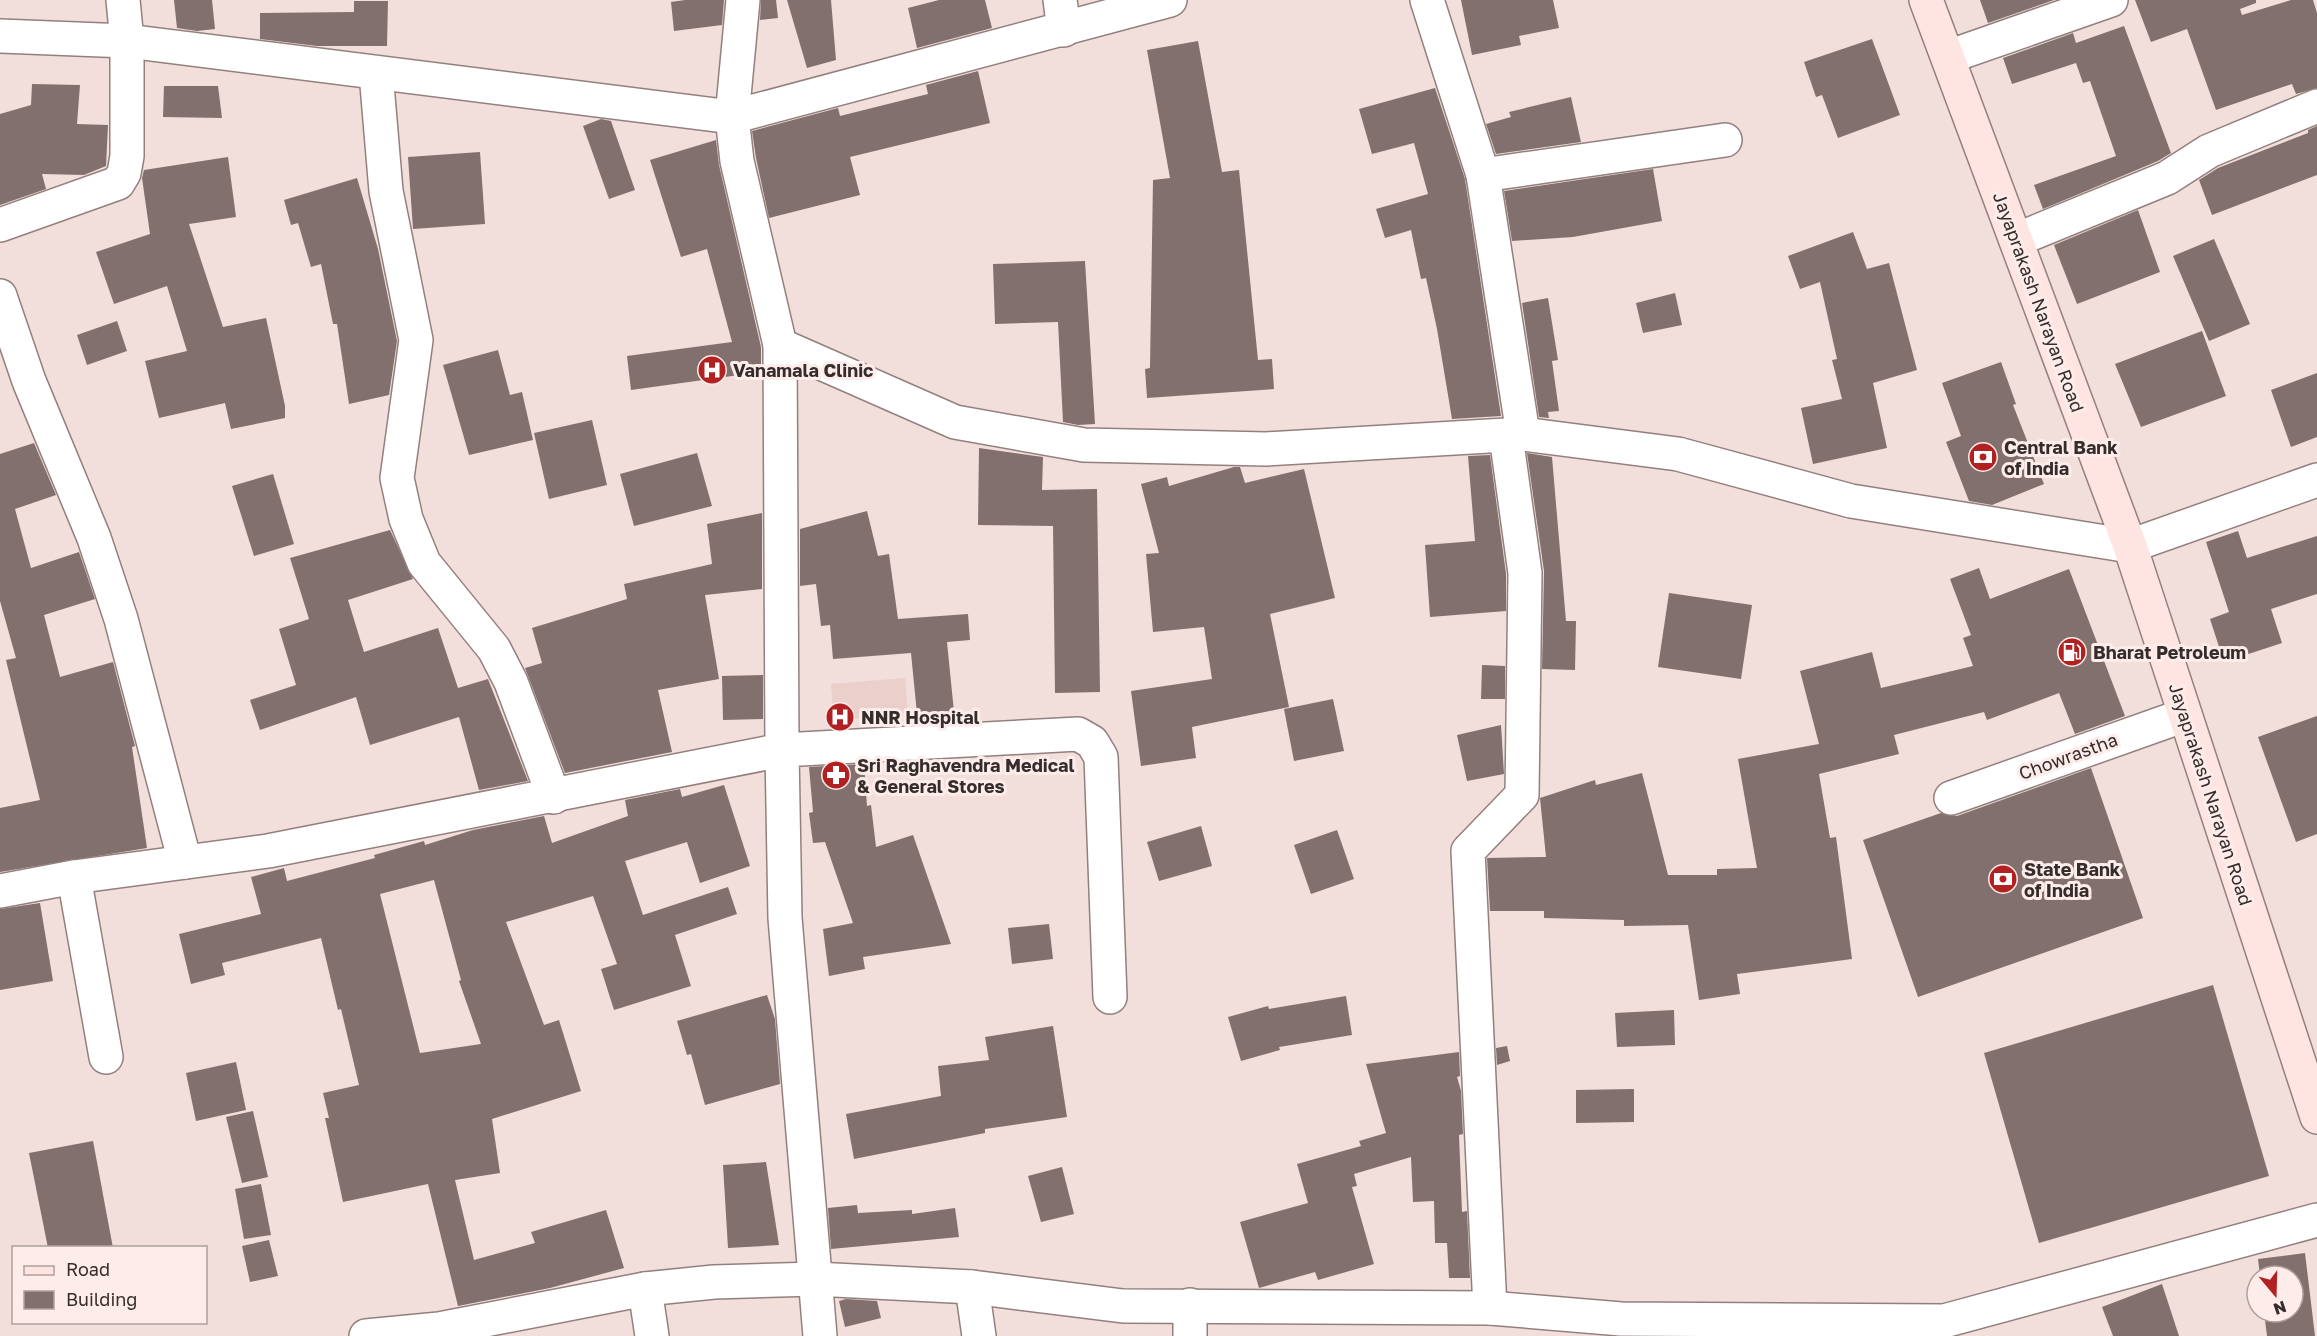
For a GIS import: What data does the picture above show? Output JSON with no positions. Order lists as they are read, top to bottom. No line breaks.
{"streets":{"street":["Jayaprakash Narayan Road","Chowrastha"]},"crossings":[["Jayaprakash Narayan Road","Chowrastha"]],"places":{"hospital":["Vanamala Clinic","NNR Hospital"],"bank":["Central Bank of India","State Bank of India"],"fuel station":["Bharat Petroleum"],"pharmacy":["Sri Raghavendra Medical & General Stores"]},"legend":["Road","Building"],"north":"bottom"}
